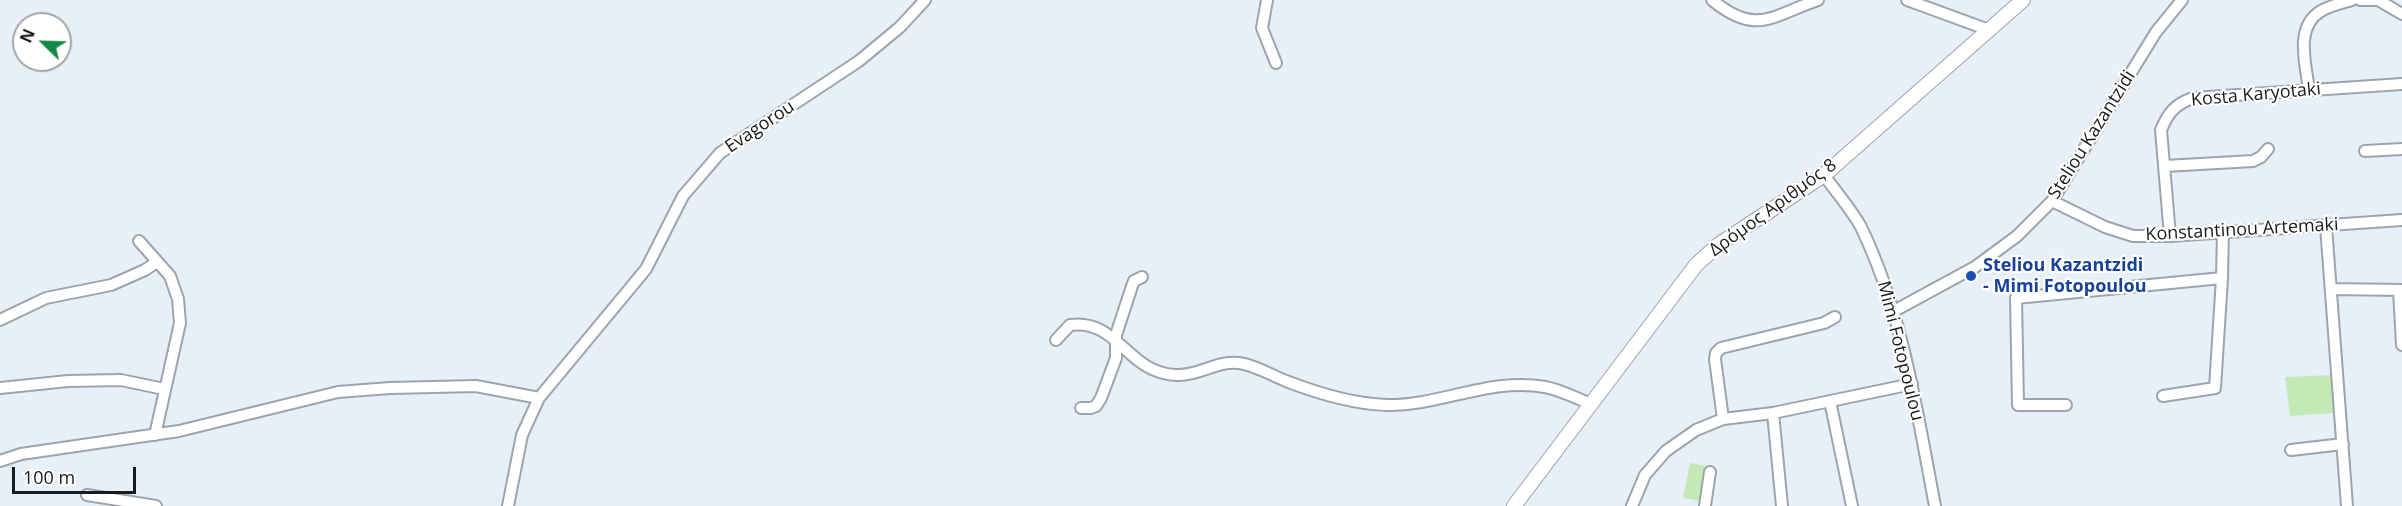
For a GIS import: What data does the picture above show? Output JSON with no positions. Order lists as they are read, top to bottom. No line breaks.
{"streets":{"street":["Kosta Karyotaki","Evagorou","Steliou Kazantzidi","Δρόμος Αριθμός 8","Konstantinou Artemaki","Mimi Fotopoulou"]},"crossings":[["Kosta Karyotaki","Konstantinou Artemaki"],["Steliou Kazantzidi","Konstantinou Artemaki"],["Steliou Kazantzidi","Mimi Fotopoulou"],["Δρόμος Αριθμός 8","Mimi Fotopoulou"]],"places":["Steliou Kazantzidi - Mimi Fotopoulou"],"scale_bar":"100 m","north":"top left"}
